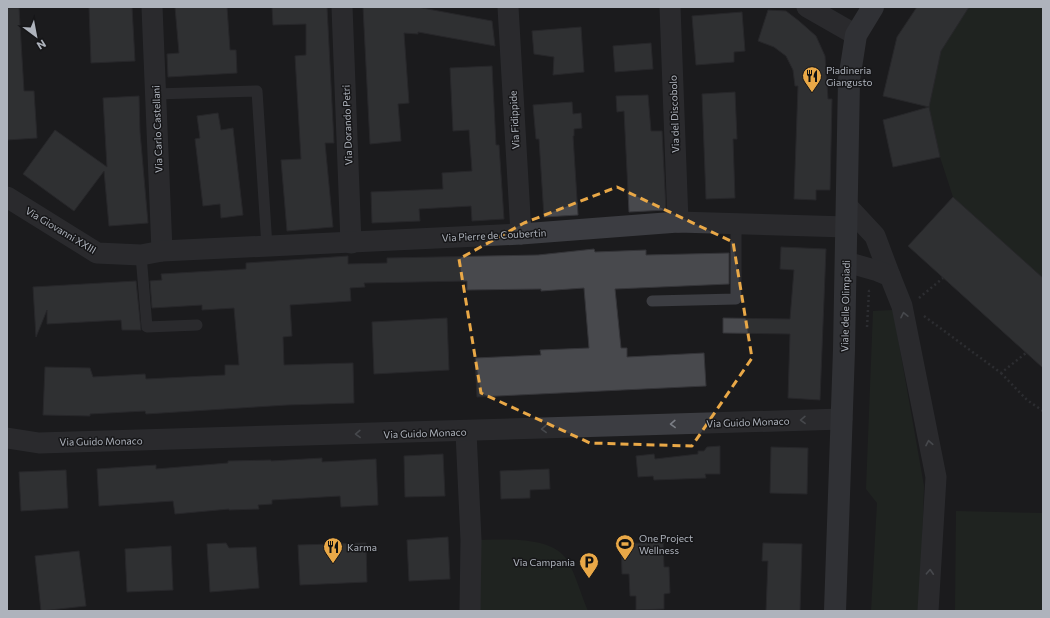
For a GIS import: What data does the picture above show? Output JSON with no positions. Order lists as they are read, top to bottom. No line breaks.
{"streets":{"street":["Via del Discobolo","Via Fidippide","Via Dorando Petri","Via Carlo Castellani","Via Giovanni XXIII","Via Pierre de Coubertin","Viale delle Olimpiadi","Via Guido Monaco"]},"crossings":[["Via del Discobolo","Via Pierre de Coubertin"],["Via Fidippide","Via Pierre de Coubertin"],["Via Dorando Petri","Via Pierre de Coubertin"],["Via Carlo Castellani","Via Pierre de Coubertin"],["Via Giovanni XXIII","Via Pierre de Coubertin"],["Via Pierre de Coubertin","Viale delle Olimpiadi"],["Viale delle Olimpiadi","Via Guido Monaco"]],"one_way":["Via Guido Monaco"],"places":{"restaurant":["Piadineria Giangusto","Karma"],"sports":["One Project Wellness"],"parking":["Via Campania"]},"north":"bottom right"}
